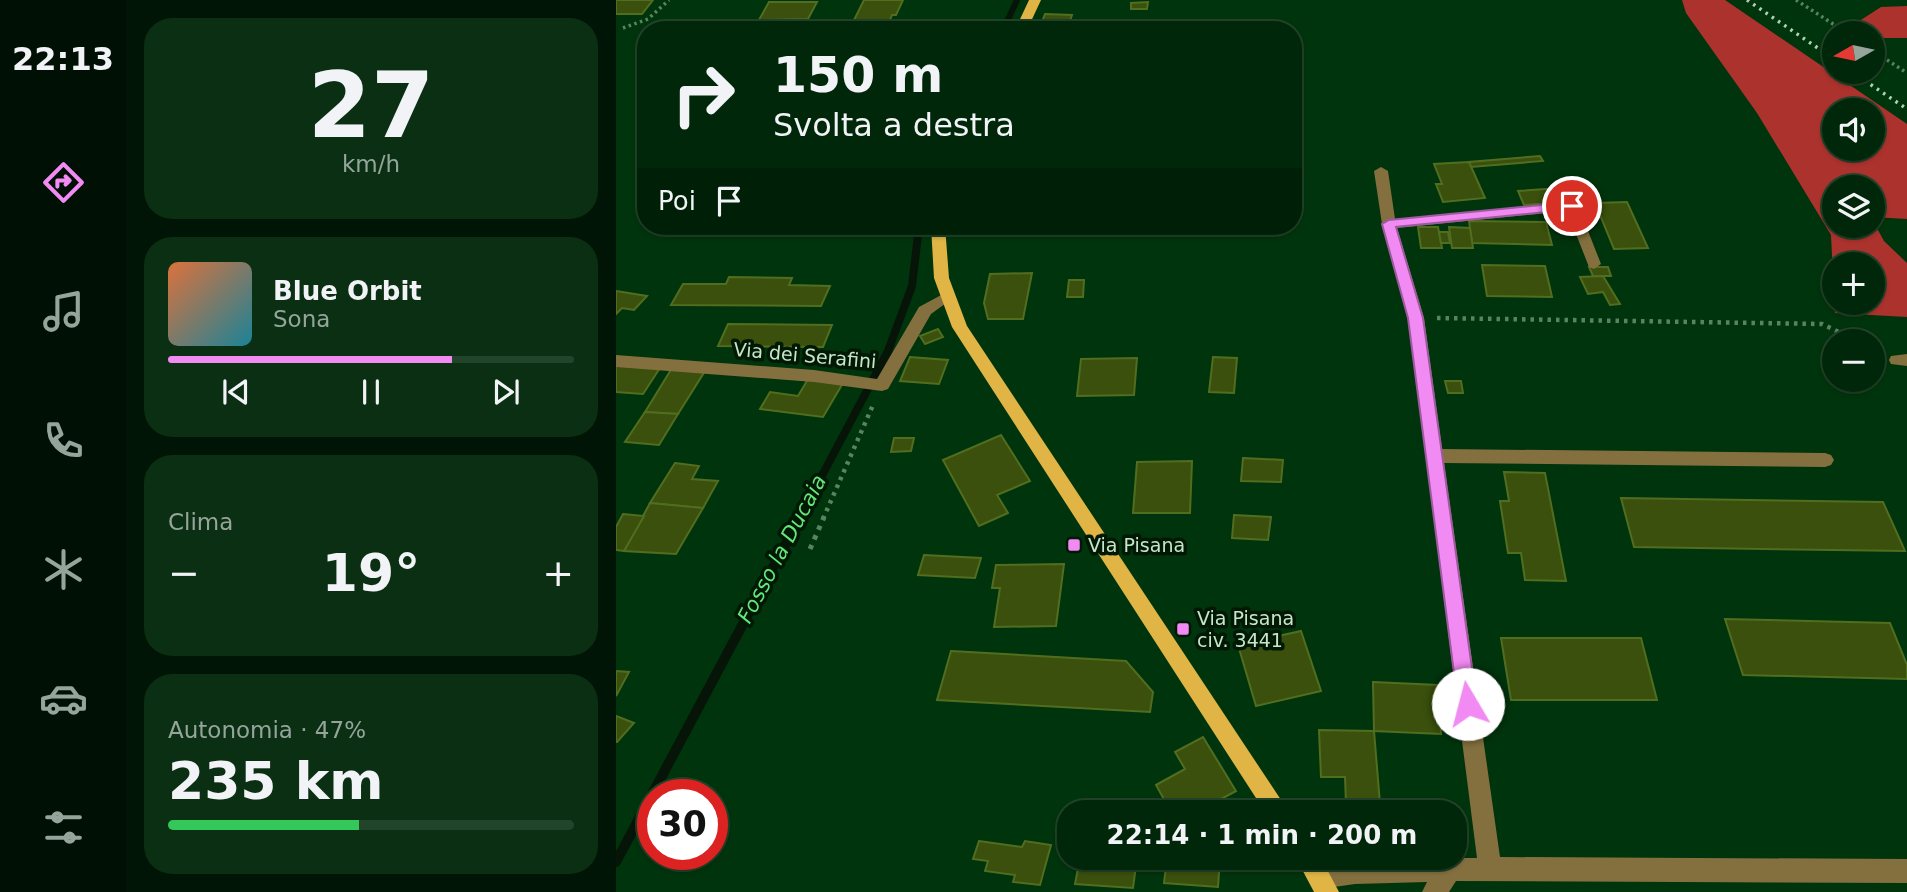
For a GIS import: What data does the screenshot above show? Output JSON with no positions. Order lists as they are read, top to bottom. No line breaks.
{"streets":{"street":["Via dei Serafini"]},"water":["Fosso la Ducaia"],"places":{"transit":["Via Pisana","Via Pisana civ. 3441"]},"north":"left","page":{"tabs":"22:13","tile":[["27","km/h"],"Clima",["Autonomia · 47%","235 km"]],"map_buttons":["+","−"],"turn":["150 m","Svolta a destra"],"then":"Poi","song":["Blue Orbit","Sona"],"heat":["−","19°","+"],"limit":"30","trip":"22:14 · 1 min · 200 m"}}
